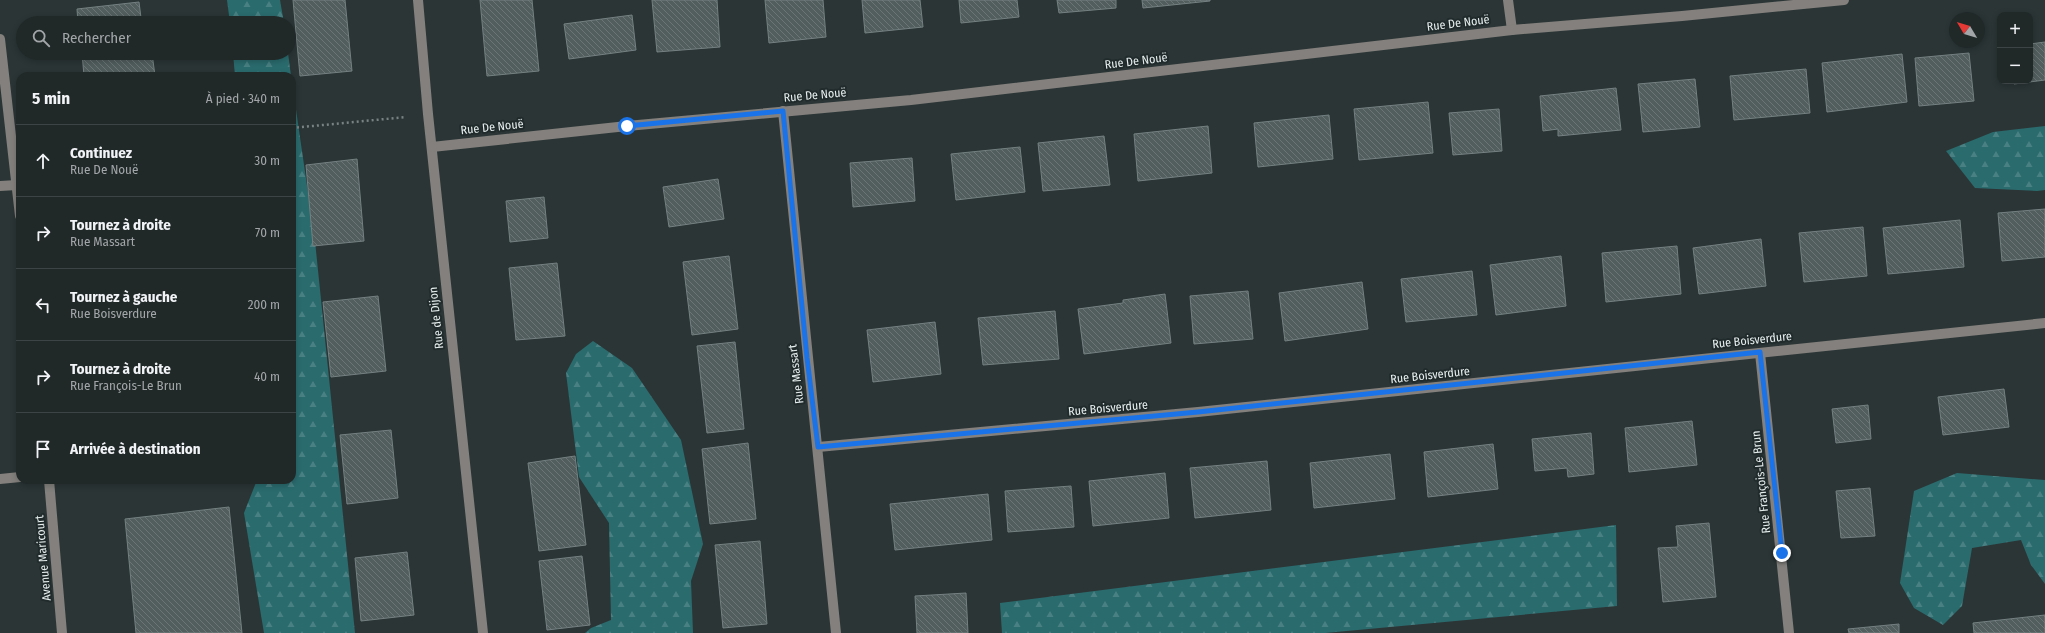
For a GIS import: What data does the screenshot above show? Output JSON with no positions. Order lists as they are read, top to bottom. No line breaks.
{"streets":{"street":["Rue De Nouë","Rue de Dijon","Rue Boisverdure","Rue Massart","Rue François-Le Brun","Avenue Maricourt"]},"crossings":[["Rue De Nouë","Rue de Dijon"],["Rue De Nouë","Rue Massart"],["Rue Boisverdure","Rue Massart"],["Rue Boisverdure","Rue François-Le Brun"]],"north":"top left","page":{"map_buttons":["+","−"],"search":"Rechercher","heading":["5 min","À pied · 340 m"],"list":[["Continuez","Rue De Nouë","30 m"],["Tournez à droite","Rue Massart","70 m"],["Tournez à gauche","Rue Boisverdure","200 m"],["Tournez à droite","Rue François-Le Brun","40 m"],"Arrivée à destination"]}}
